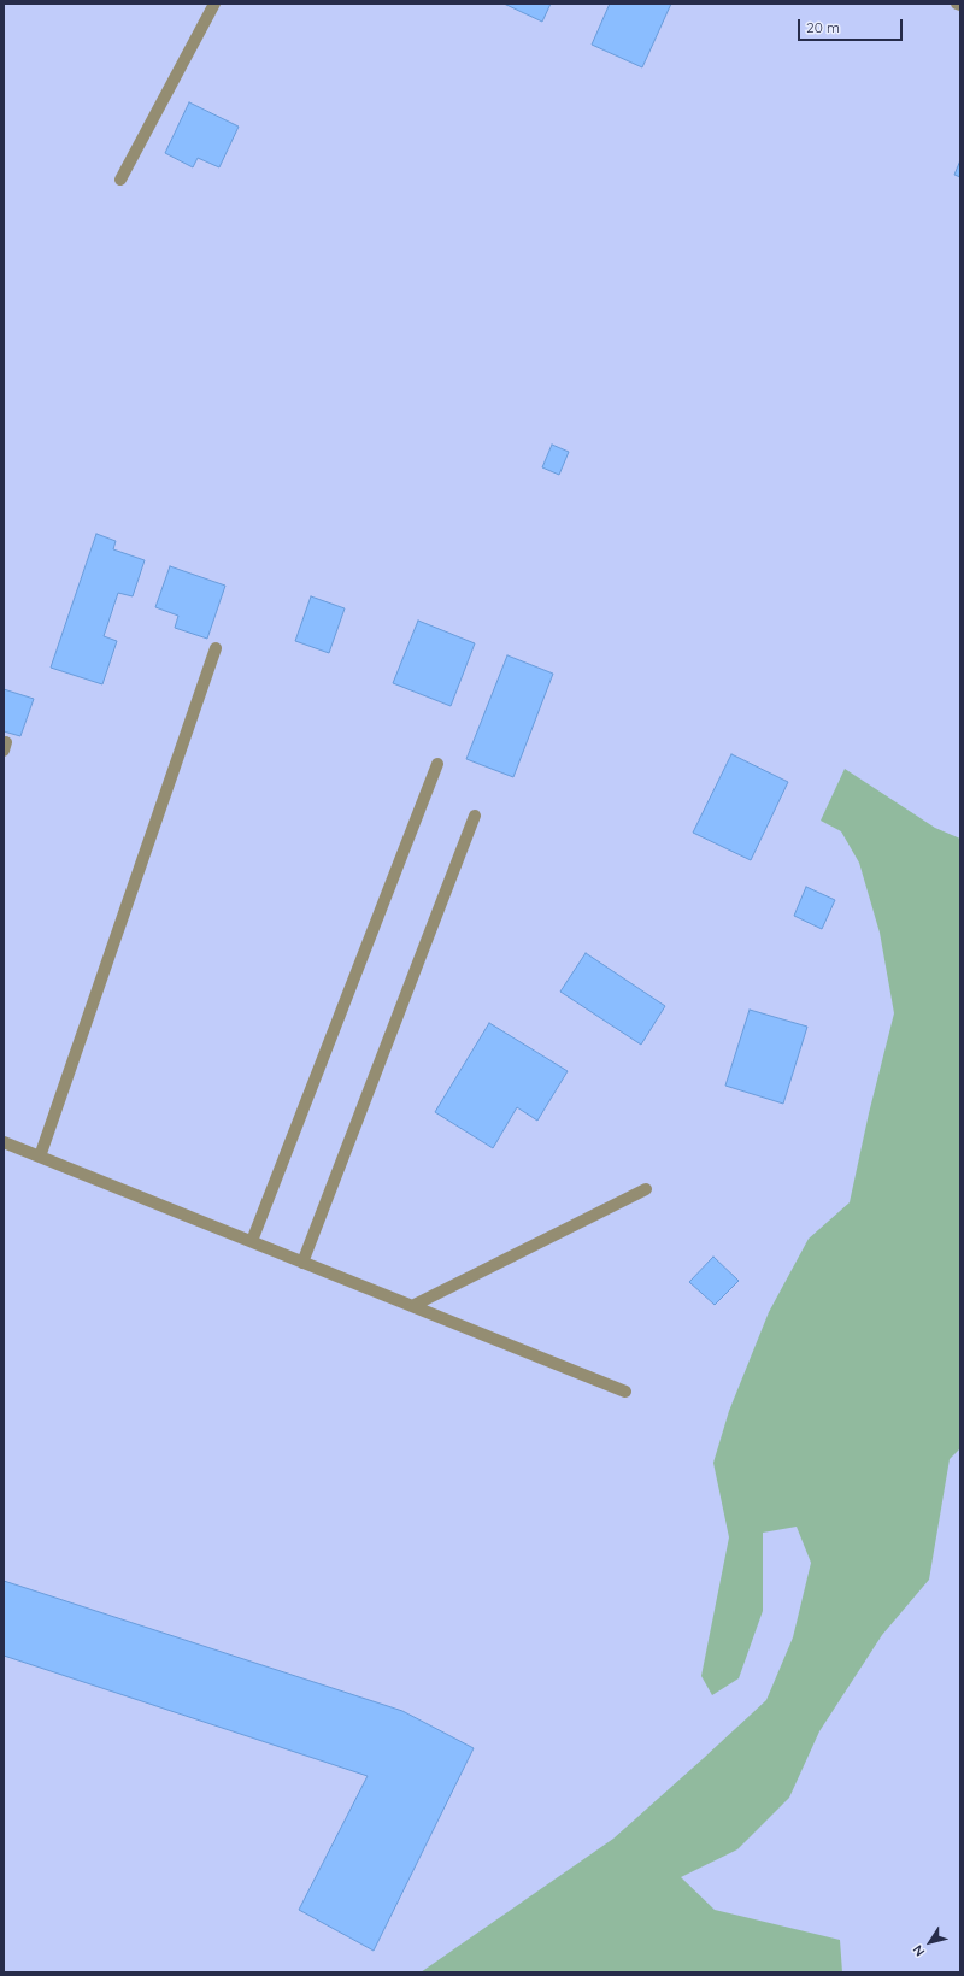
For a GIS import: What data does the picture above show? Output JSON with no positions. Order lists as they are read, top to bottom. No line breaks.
{"scale_bar":"20 m","north":"bottom left"}
